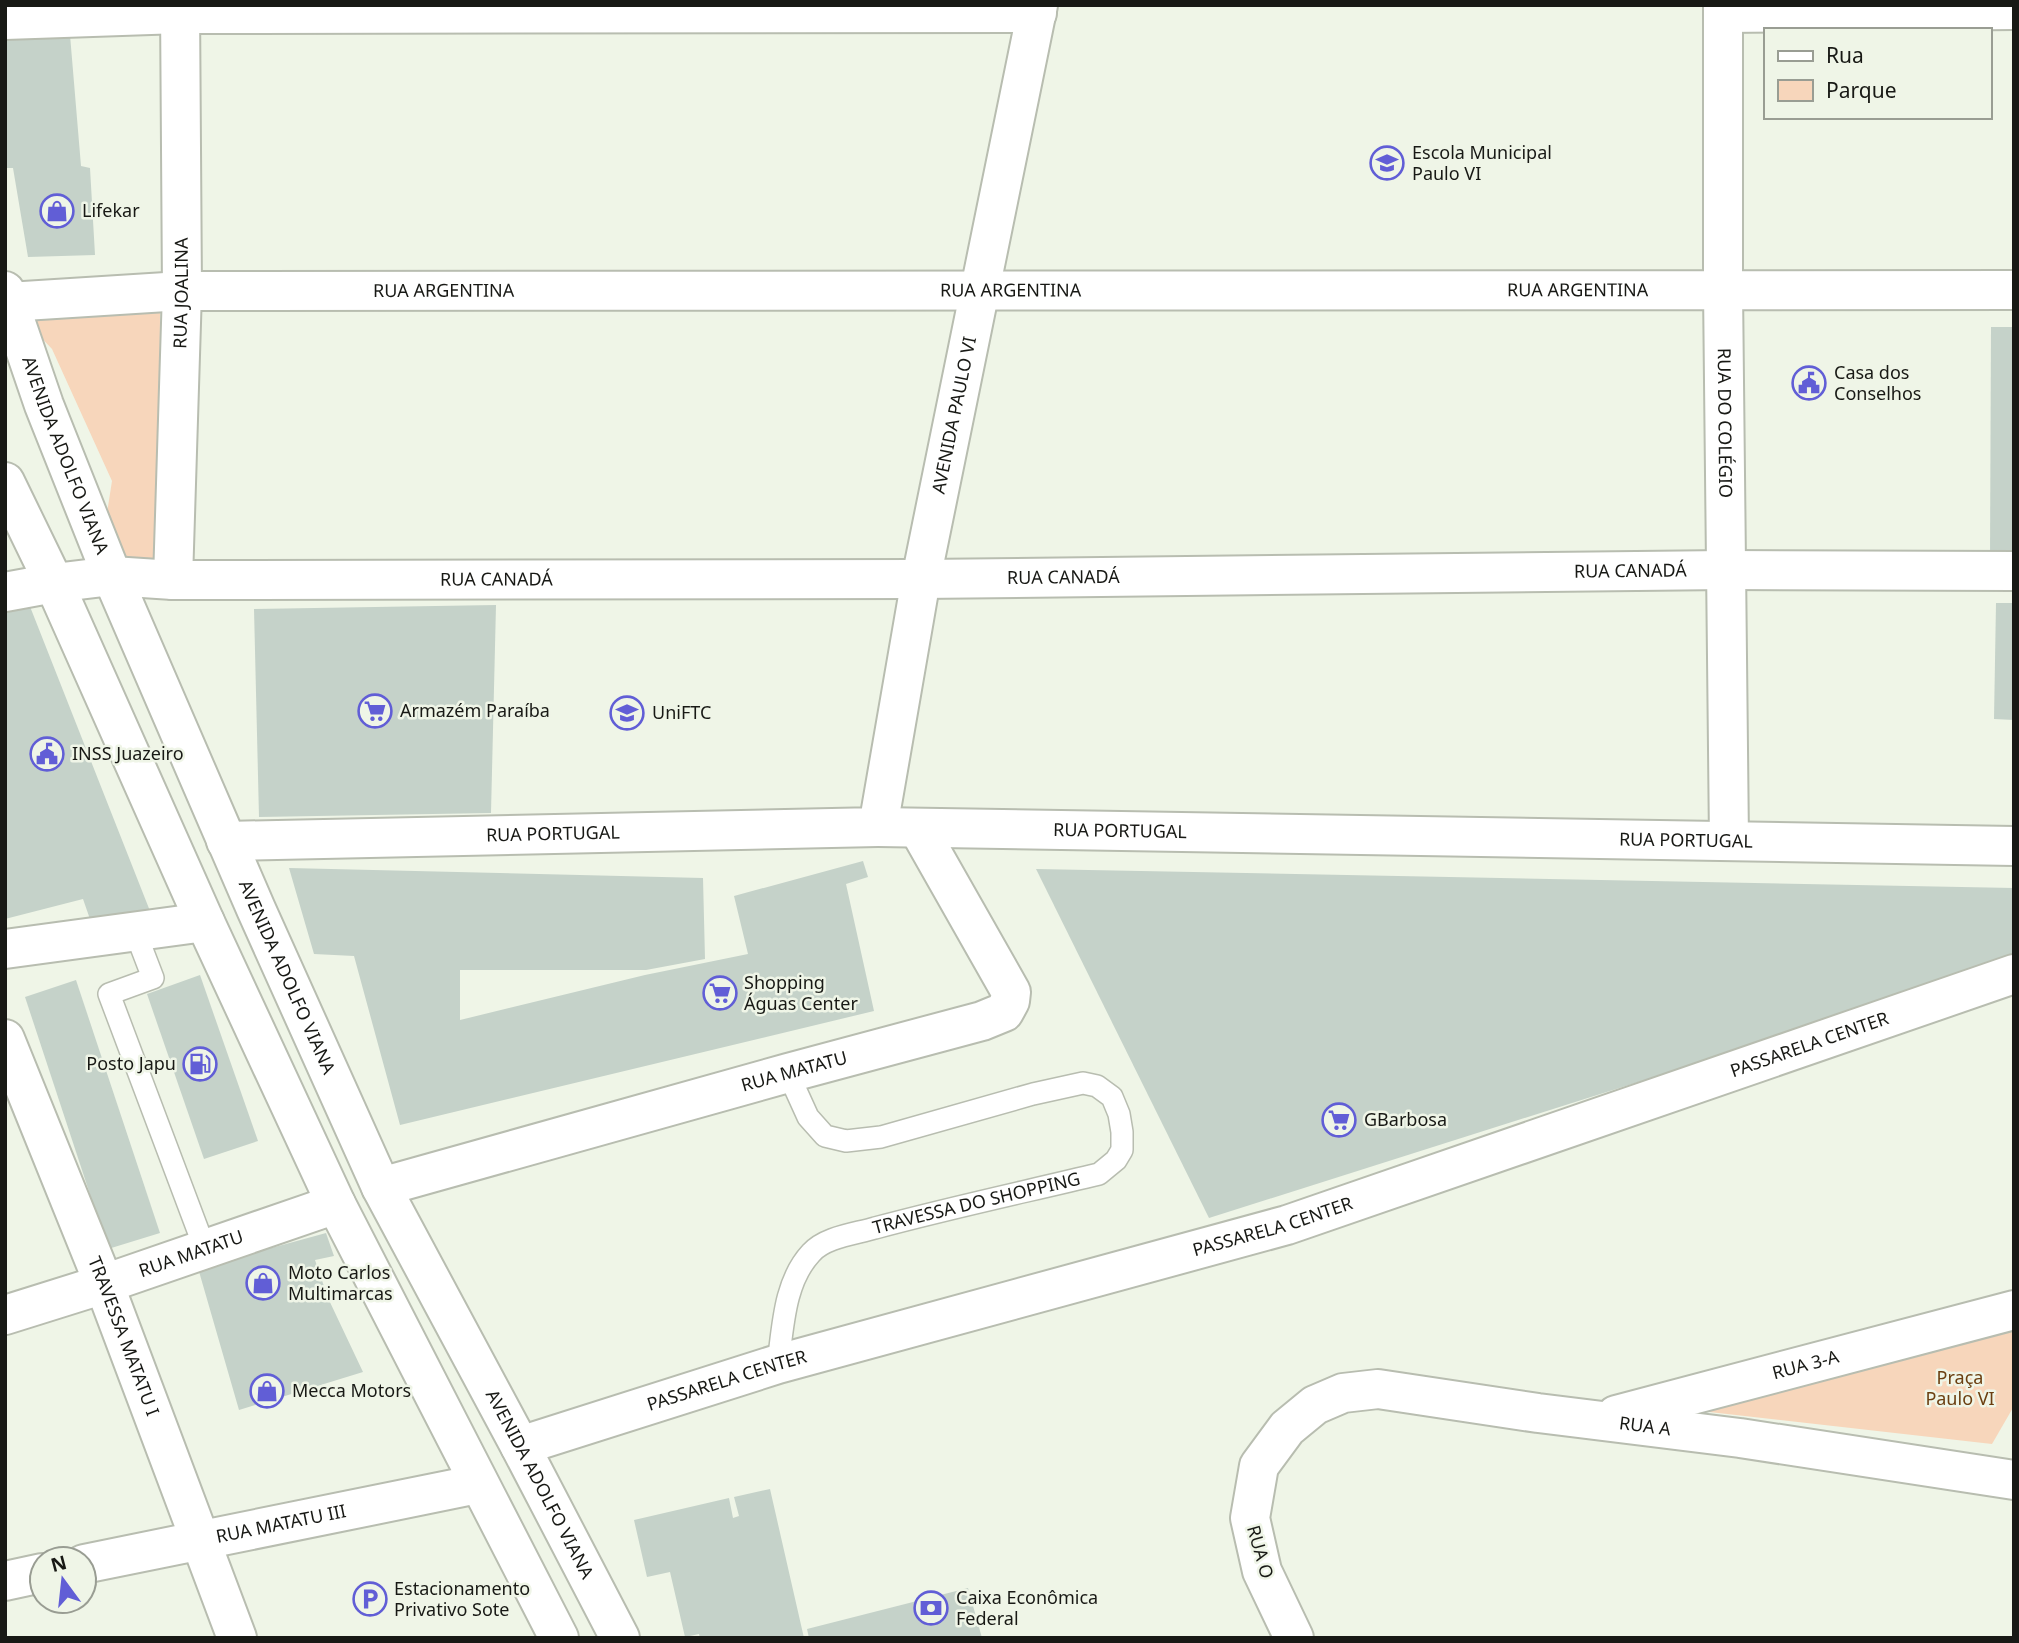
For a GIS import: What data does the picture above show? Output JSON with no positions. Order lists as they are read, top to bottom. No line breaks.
{"streets":{"street":["RUA ARGENTINA","RUA JOALINA","AVENIDA PAULO VI","RUA DO COLÉGIO","AVENIDA ADOLFO VIANA","RUA CANADÁ","RUA PORTUGAL","PASSARELA CENTER","RUA MATATU","TRAVESSA MATATU I","RUA 3-A","RUA A","RUA MATATU III","RUA O"],"lane":["TRAVESSA DO SHOPPING"]},"crossings":[["RUA ARGENTINA","RUA JOALINA"],["RUA ARGENTINA","AVENIDA PAULO VI"],["RUA ARGENTINA","RUA DO COLÉGIO"],["RUA ARGENTINA","AVENIDA ADOLFO VIANA"],["RUA JOALINA","RUA CANADÁ"],["AVENIDA PAULO VI","RUA CANADÁ"],["AVENIDA PAULO VI","RUA PORTUGAL"],["RUA DO COLÉGIO","RUA CANADÁ"],["RUA DO COLÉGIO","RUA PORTUGAL"],["AVENIDA ADOLFO VIANA","RUA CANADÁ"],["AVENIDA ADOLFO VIANA","RUA PORTUGAL"],["AVENIDA ADOLFO VIANA","PASSARELA CENTER"],["AVENIDA ADOLFO VIANA","RUA MATATU"],["RUA PORTUGAL","RUA MATATU"],["PASSARELA CENTER","TRAVESSA DO SHOPPING"],["RUA MATATU","TRAVESSA DO SHOPPING"],["RUA MATATU","TRAVESSA MATATU I"],["TRAVESSA MATATU I","RUA MATATU III"],["RUA 3-A","RUA A"],["RUA A","RUA O"]],"parks":["Praça Paulo VI"],"places":{"school or university":["Escola Municipal Paulo VI","UniFTC"],"shop":["Lifekar","Moto Carlos Multimarcas","Mecca Motors"],"public building":["Casa dos Conselhos","INSS Juazeiro"],"supermarket":["Armazém Paraíba","Shopping Águas Center","GBarbosa"],"fuel station":["Posto Japu"],"parking":["Estacionamento Privativo Sote"],"bank":["Caixa Econômica Federal"]},"legend":["Rua","Parque"],"north":"top"}
